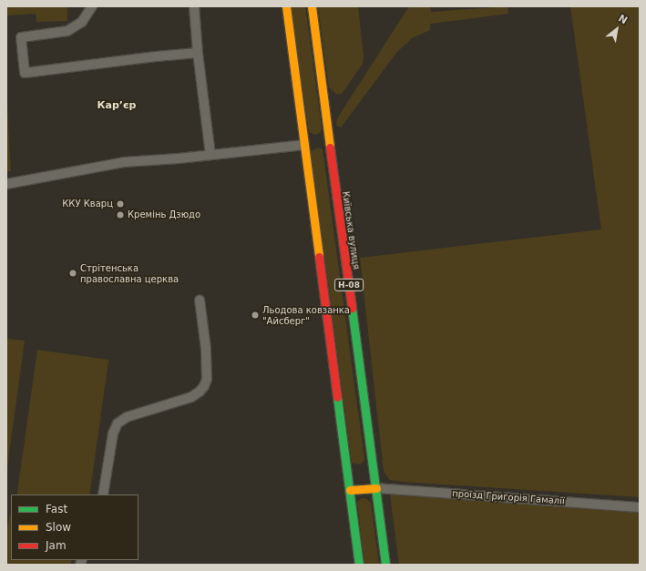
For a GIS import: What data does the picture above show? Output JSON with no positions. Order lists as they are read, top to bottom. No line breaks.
{"streets":{"main road":["Київська вулиця","Н-08"],"street":["проїзд Григорія Гамалії"]},"crossings":[["Київська вулиця","проїзд Григорія Гамалії"]],"districts":["Кар’єр"],"places":["ККУ Кварц","Кремінь Дзюдо","Стрітенська православна церква","Льодова ковзанка \"Айсберг\""],"legend":["Fast","Slow","Jam"],"north":"top right"}
